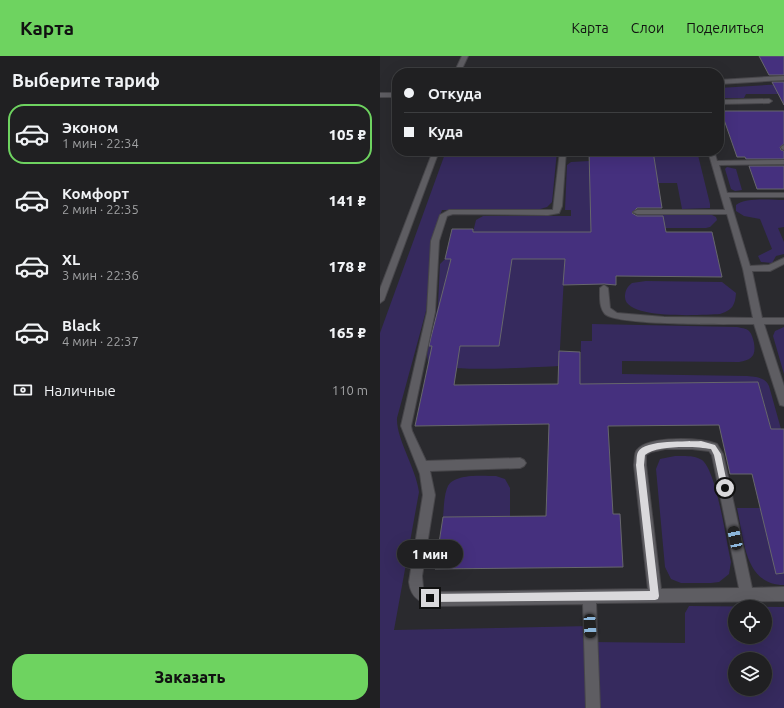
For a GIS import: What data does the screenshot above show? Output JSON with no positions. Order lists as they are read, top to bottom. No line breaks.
{"page":{"header":"Карта","nav":["Карта","Слои","Поделиться"],"heading":"Выберите тариф","banner":["Откуда","Куда"],"list":[{"name":"Эконом","note":"1 мин · 22:34","value":"105 ₽"},{"name":"Комфорт","note":"2 мин · 22:35","value":"141 ₽"},{"name":"XL","note":"3 мин · 22:36","value":"178 ₽"},{"name":"Black","note":"4 мин · 22:37","value":"165 ₽"}],"pay":["Наличные","110 m"],"bubble":"1 мин","buttons":"Заказать"}}
